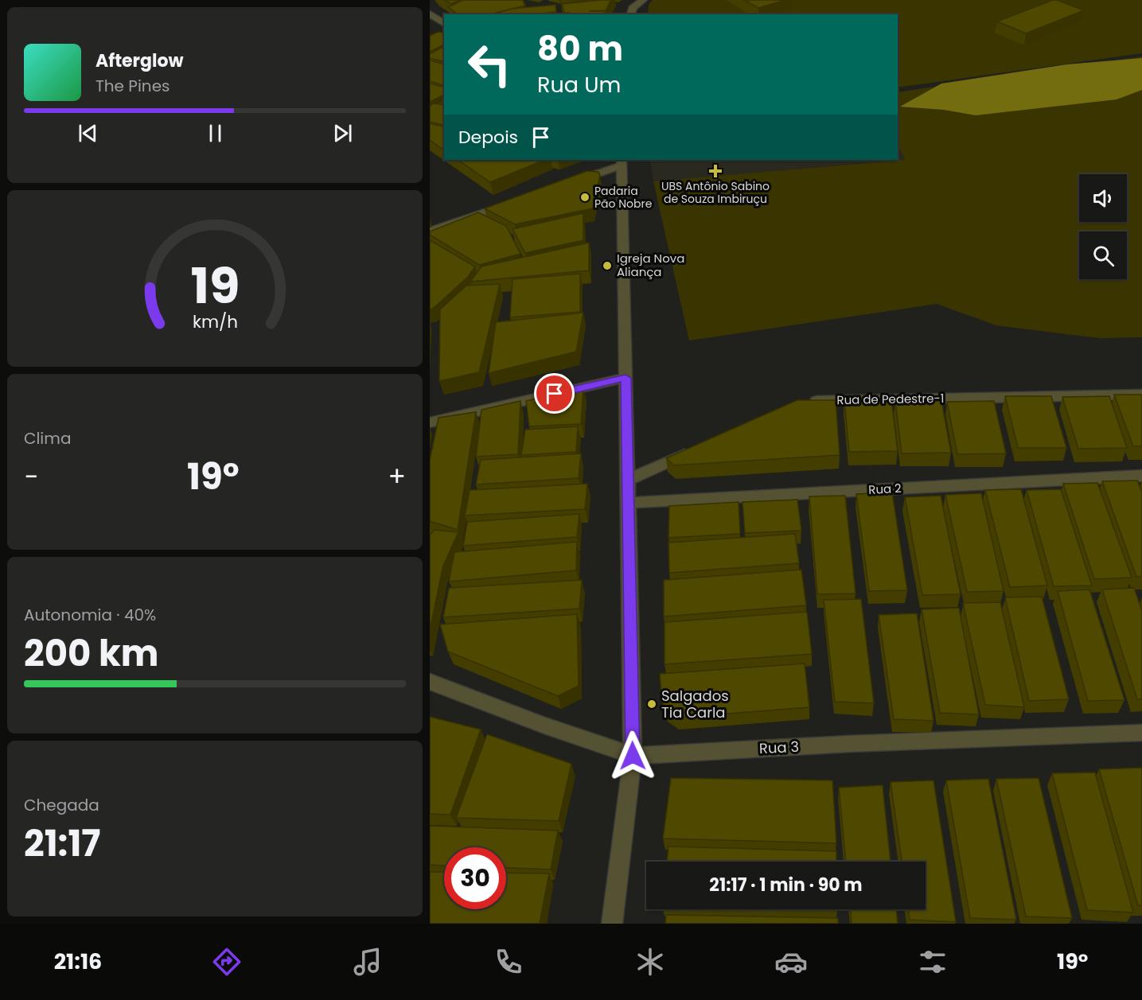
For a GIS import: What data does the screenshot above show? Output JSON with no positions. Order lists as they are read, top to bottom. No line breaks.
{"streets":{"street":["Rua de Pedestre-1","Rua 2","Rua 3"]},"places":{"health":["UBS Antônio Sabino de Souza Imbiruçu"],"other":["Padaria Pão Nobre","Igreja Nova Aliança","Salgados Tia Carla"]},"page":{"turn":["80 m","Rua Um"],"song":["Afterglow","The Pines"],"then":"Depois","tile":["Clima",["Autonomia · 40%","200 km"],["Chegada","21:17"]],"heat":["−","19°","+"],"limit":"30","trip":"21:17 · 1 min · 90 m","tabs":["21:16","19°"],"gauge":["19","km/h"]}}
